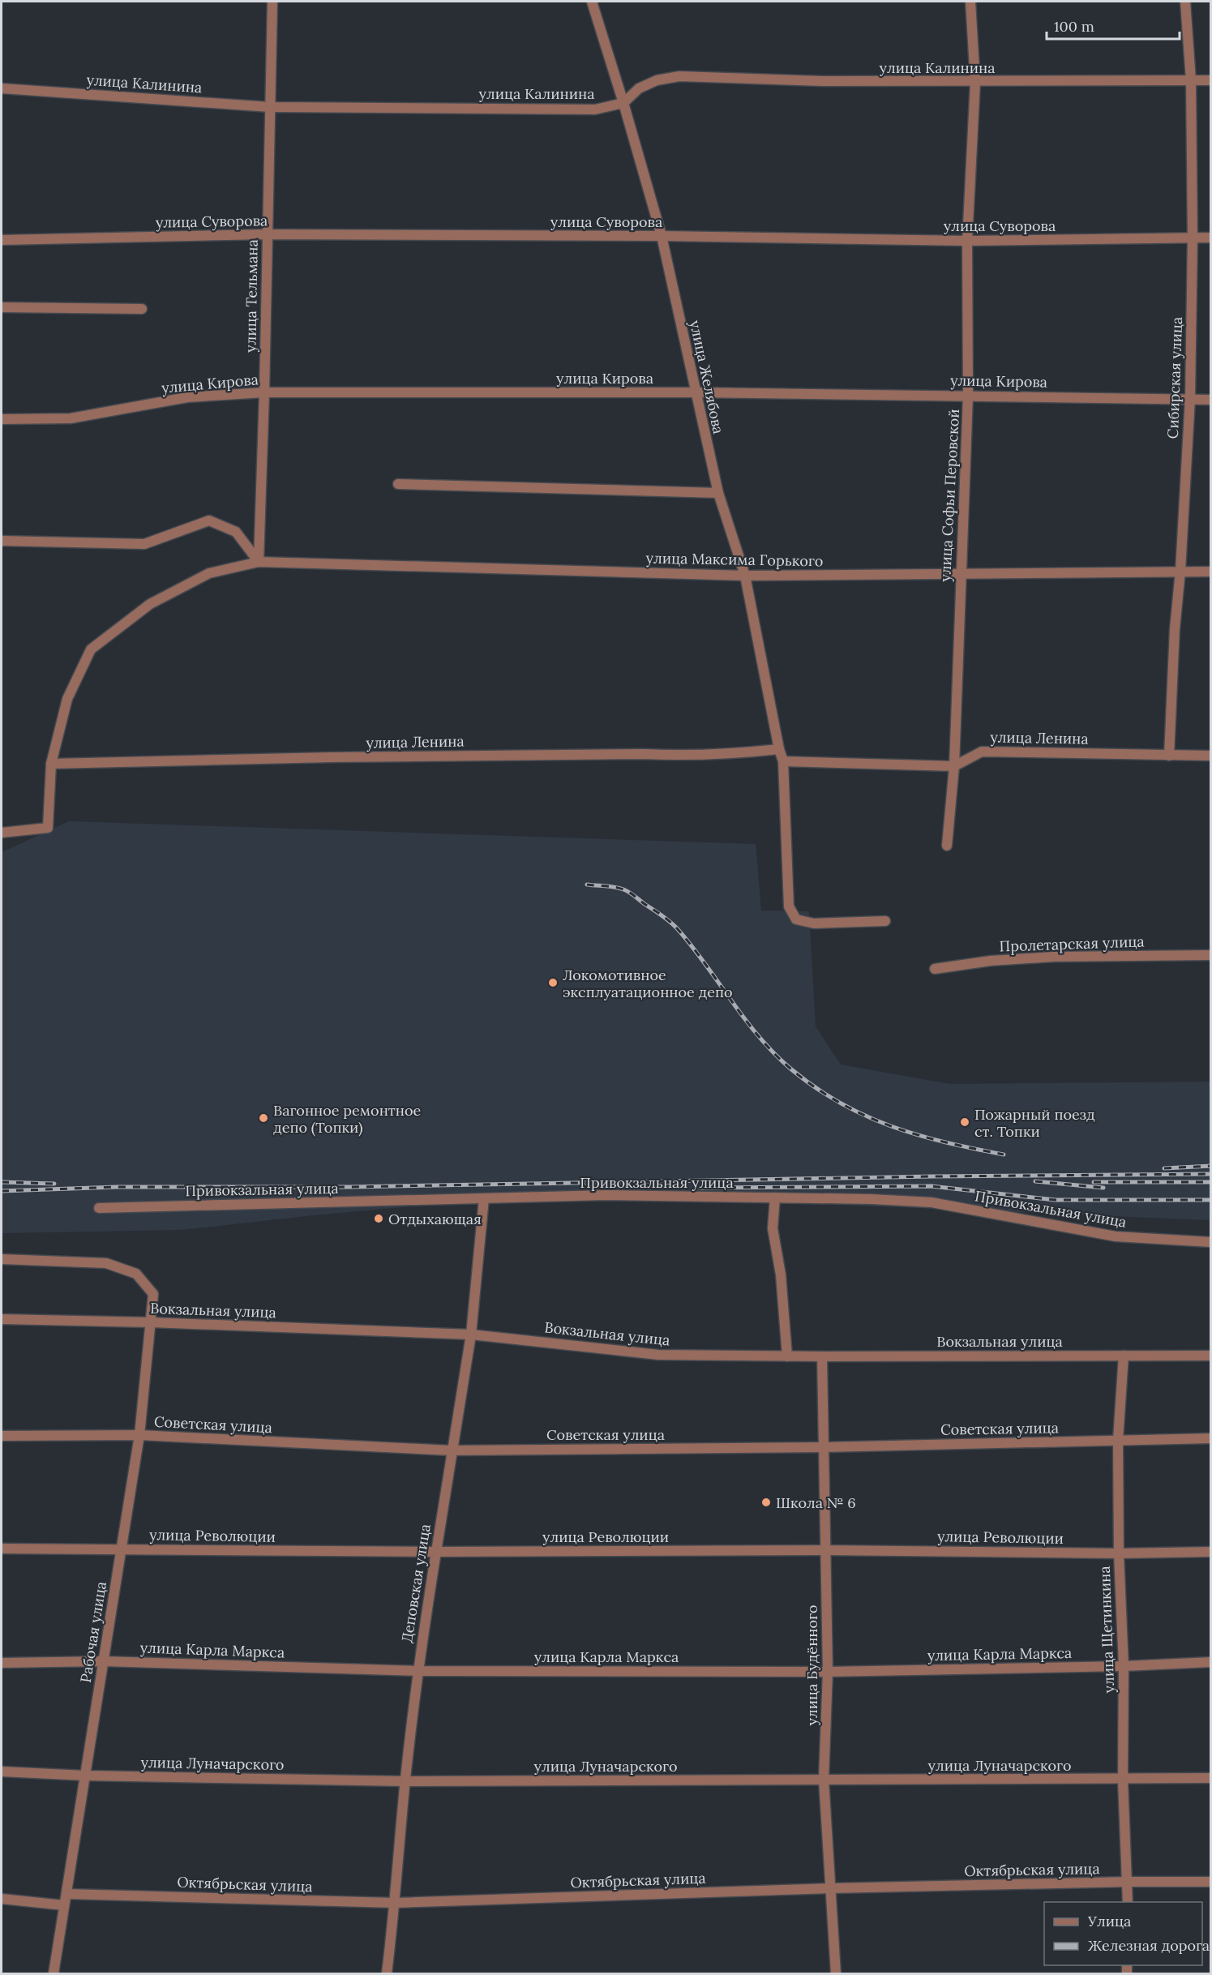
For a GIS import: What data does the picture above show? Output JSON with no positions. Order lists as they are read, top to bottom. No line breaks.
{"streets":{"street":["улица Калинина","улица Суворова","улица Тельмана","улица Желябова","улица Кирова","Сибирская улица","улица Софьи Перовской","улица Максима Горького","улица Ленина","Пролетарская улица","Привокзальная улица","Вокзальная улица","Советская улица","улица Революции","Деповская улица","улица Щетинкина","Рабочая улица","улица Карла Маркса","улица Будённого","улица Луначарского","Октябрьская улица"]},"crossings":[["улица Калинина","улица Тельмана"],["улица Калинина","улица Желябова"],["улица Калинина","Сибирская улица"],["улица Калинина","улица Софьи Перовской"],["улица Суворова","улица Тельмана"],["улица Суворова","улица Желябова"],["улица Суворова","Сибирская улица"],["улица Суворова","улица Софьи Перовской"],["улица Тельмана","улица Кирова"],["улица Тельмана","улица Максима Горького"],["улица Желябова","улица Кирова"],["улица Желябова","улица Максима Горького"],["улица Желябова","улица Ленина"],["улица Кирова","Сибирская улица"],["улица Кирова","улица Софьи Перовской"],["Сибирская улица","улица Максима Горького"],["Сибирская улица","улица Ленина"],["улица Софьи Перовской","улица Максима Горького"],["улица Софьи Перовской","улица Ленина"],["улица Максима Горького","улица Ленина"],["Привокзальная улица","Деповская улица"],["Вокзальная улица","Деповская улица"],["Вокзальная улица","улица Щетинкина"],["Вокзальная улица","Рабочая улица"],["Вокзальная улица","улица Будённого"],["Советская улица","Деповская улица"],["Советская улица","улица Щетинкина"],["Советская улица","Рабочая улица"],["Советская улица","улица Будённого"],["улица Революции","Деповская улица"],["улица Революции","улица Щетинкина"],["улица Революции","Рабочая улица"],["улица Революции","улица Будённого"],["Деповская улица","улица Карла Маркса"],["Деповская улица","улица Луначарского"],["Деповская улица","Октябрьская улица"],["улица Щетинкина","улица Карла Маркса"],["улица Щетинкина","улица Луначарского"],["улица Щетинкина","Октябрьская улица"],["Рабочая улица","улица Карла Маркса"],["Рабочая улица","улица Луначарского"],["Рабочая улица","Октябрьская улица"],["улица Карла Маркса","улица Будённого"],["улица Будённого","улица Луначарского"],["улица Будённого","Октябрьская улица"]],"places":["Локомотивное эксплуатационное депо","Вагонное ремонтное депо (Топки)","Пожарный поезд ст. Топки","Отдыхающая","Школа № 6"],"legend":["Улица","Железная дорога"],"scale_bar":"100 m"}
